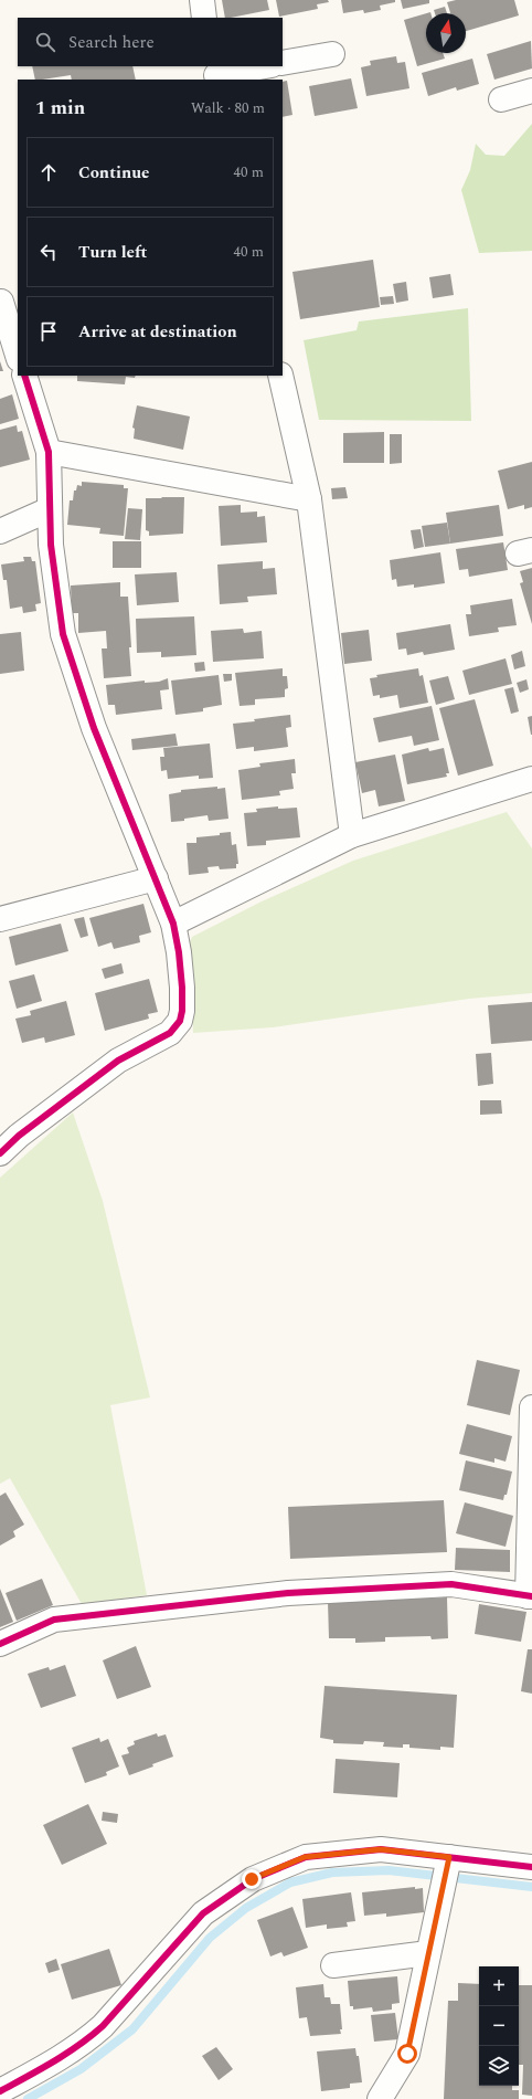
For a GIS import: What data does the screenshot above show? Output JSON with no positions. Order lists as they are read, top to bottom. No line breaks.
{"north":"top","page":{"search":"Search here","heading":["1 min","Walk · 80 m"],"list":[["Continue","40 m"],["Turn left","40 m"],"Arrive at destination"],"map_buttons":["+","−"]}}
